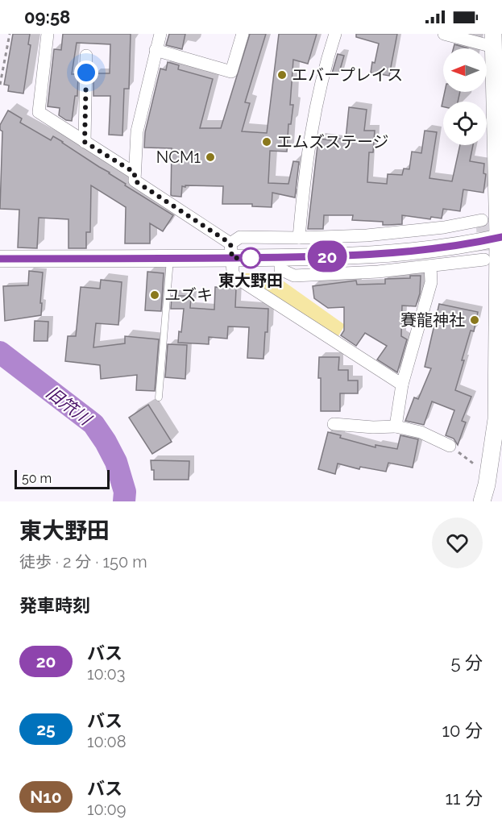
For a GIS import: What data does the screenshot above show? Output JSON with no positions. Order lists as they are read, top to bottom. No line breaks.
{"water":["旧笊川"],"places":["エバープレイス","エムズステージ","NCM1","東大野田","ユズキ","賽龍神社"],"lines":["bus line 20"],"scale_bar":"50 m","north":"left","page":{"status":"09:58","on_map":"20","scale":"50 m","heading":[["東大野田","徒歩 · 2 分 · 150 m"],"発車時刻"],"list":[{"mark":"20","name":"バス","note":"10:03","value":"5 分"},{"mark":"25","name":"バス","note":"10:08","value":"10 分"},{"mark":"N10","name":"バス","note":"10:09","value":"11 分"}]}}
